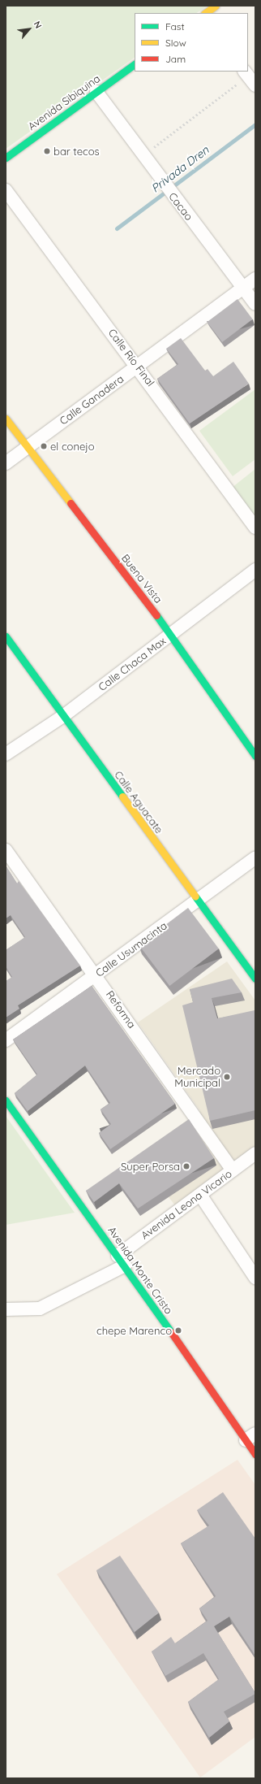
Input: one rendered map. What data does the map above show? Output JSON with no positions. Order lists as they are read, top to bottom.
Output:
{
  "streets": {
    "street": [
      "Avenida Sibiquina",
      "Cacao",
      "Calle Río Final",
      "Calle Ganadera",
      "Buena Vista",
      "Calle Chaca Max",
      "Calle Aguacate",
      "Calle Usumacinta",
      "Reforma",
      "Avenida Leona Vicario",
      "Avenida Monte Cristo"
    ]
  },
  "crossings": [
    ["Avenida Sibiquina", "Cacao"],
    ["Cacao", "Calle Ganadera"],
    ["Calle Río Final", "Calle Ganadera"],
    ["Calle Ganadera", "Buena Vista"],
    ["Buena Vista", "Calle Chaca Max"],
    ["Calle Chaca Max", "Calle Aguacate"],
    ["Calle Aguacate", "Calle Usumacinta"],
    ["Calle Usumacinta", "Reforma"],
    ["Reforma", "Avenida Leona Vicario"],
    ["Avenida Leona Vicario", "Avenida Monte Cristo"]
  ],
  "water": ["Privada Dren"],
  "places": [
    "bar tecos",
    "el conejo",
    "Mercado Municipal",
    "Super Porsa",
    "chepe Marenco"
  ],
  "legend": ["Fast", "Slow", "Jam"],
  "north": "top right"
}
